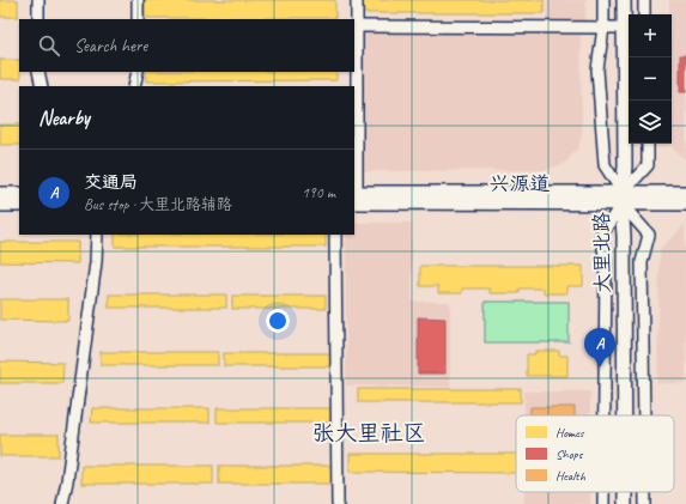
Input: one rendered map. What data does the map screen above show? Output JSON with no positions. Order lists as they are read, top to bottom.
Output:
{
  "streets": {
    "main road": ["兴源道", "大里北路"]
  },
  "crossings": [
    ["兴源道", "大里北路"]
  ],
  "districts": ["张大里社区"],
  "legend": ["Homes", "Shops", "Health"],
  "page": {
    "map_buttons": ["+", "−"],
    "search": "Search here",
    "heading": "Nearby",
    "list": [
      {
        "mark": "A",
        "name": "交通局",
        "note": "Bus stop · 大里北路辅路",
        "value": "190 m"
      }
    ],
    "pins": "A"
  }
}
